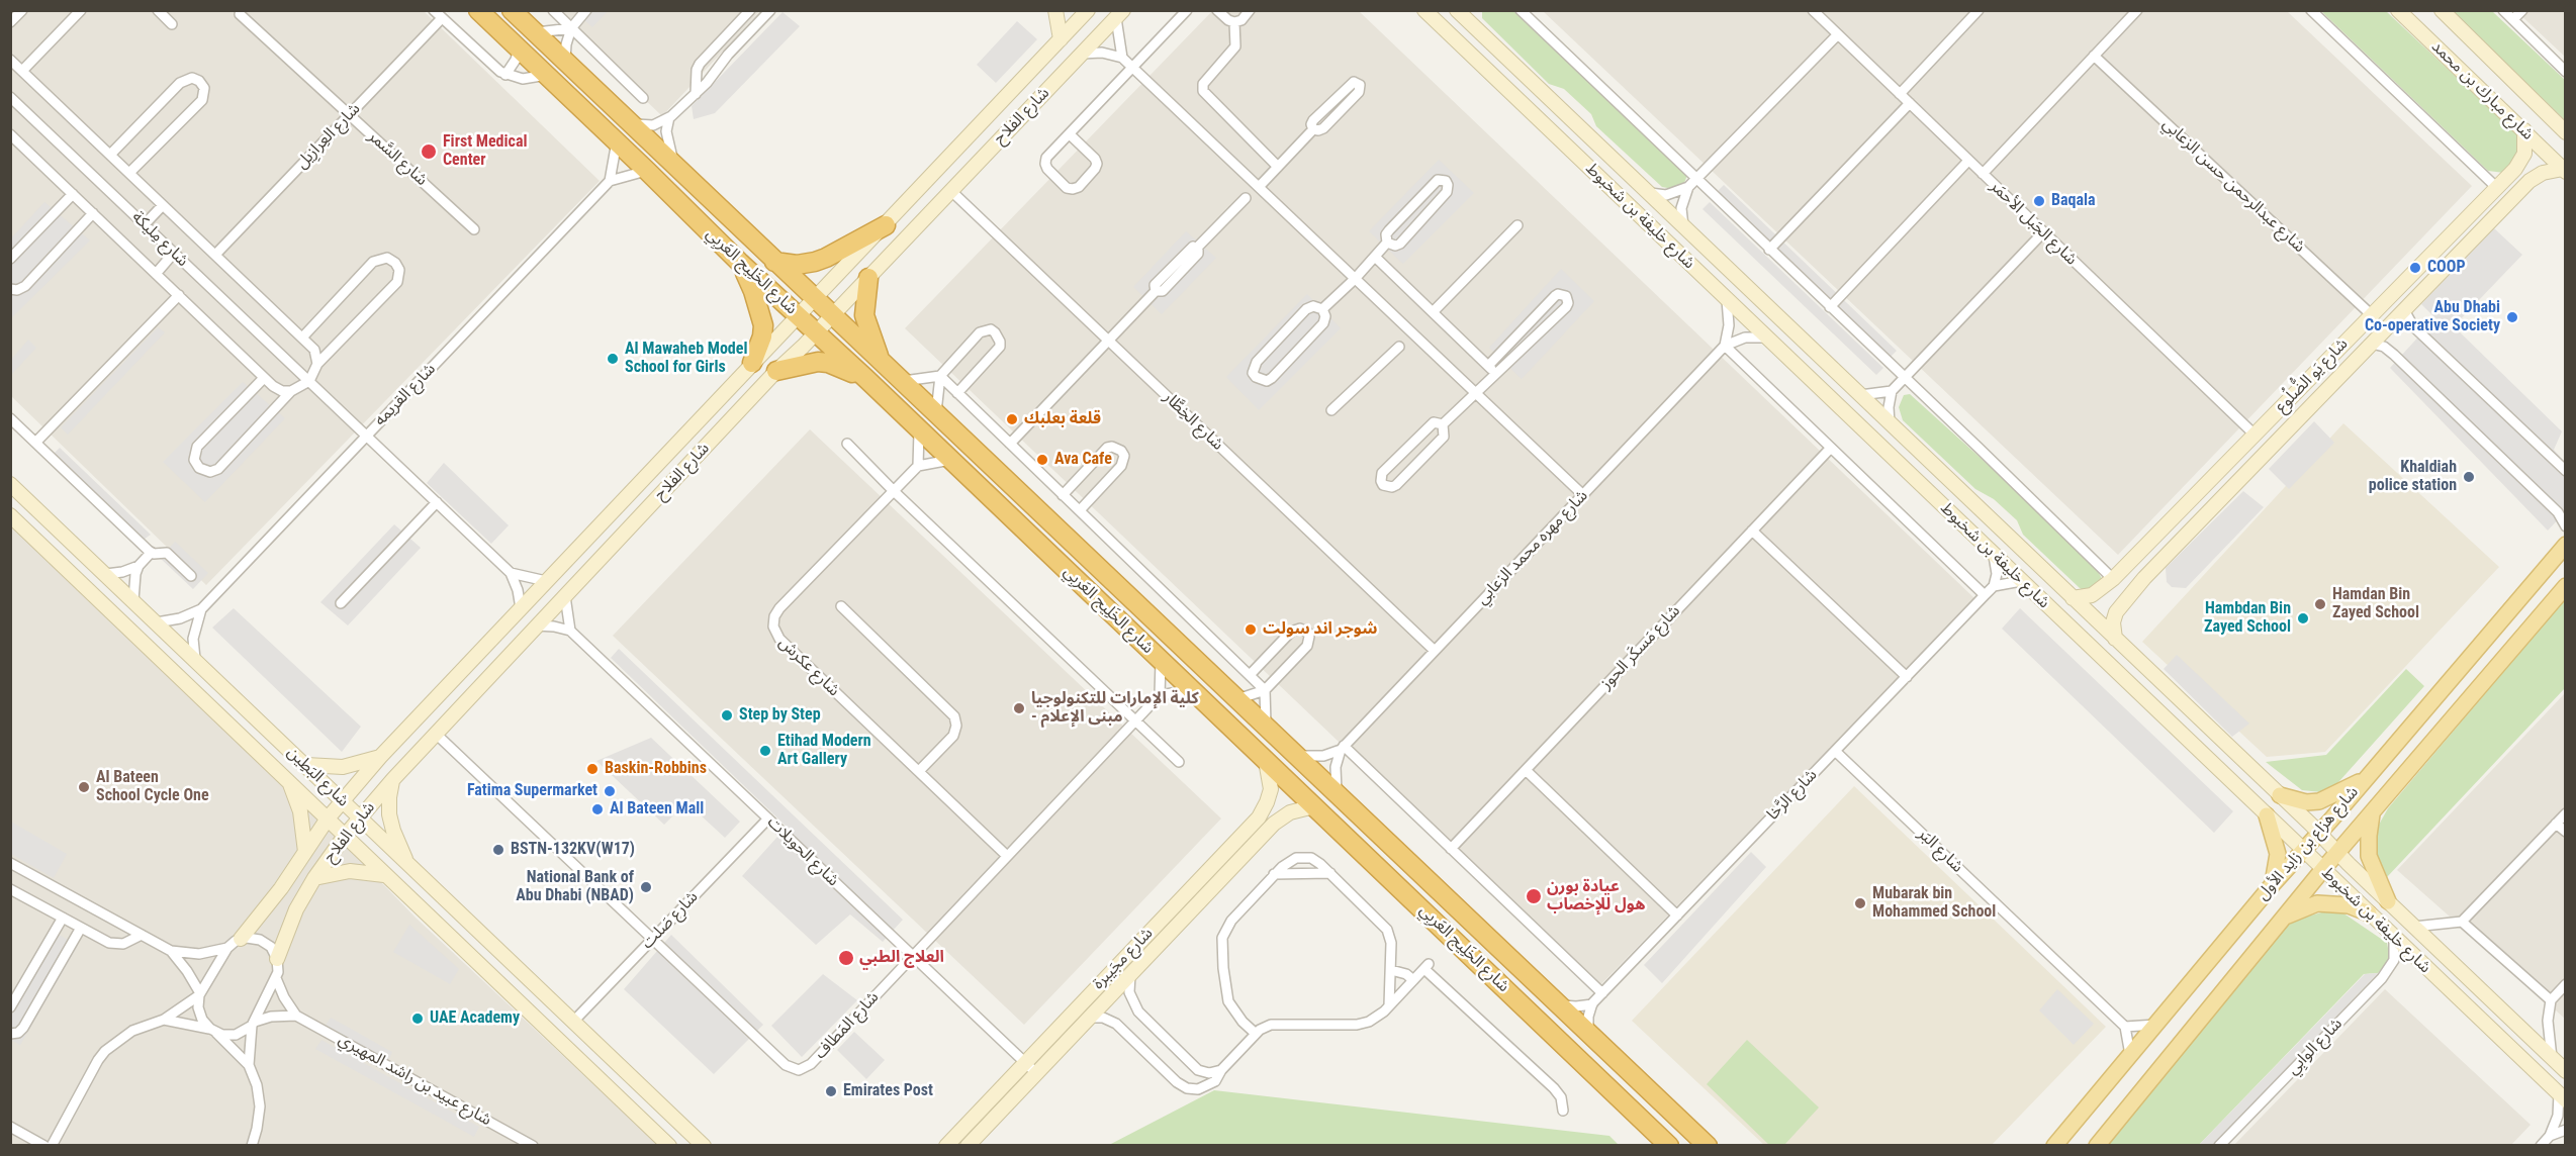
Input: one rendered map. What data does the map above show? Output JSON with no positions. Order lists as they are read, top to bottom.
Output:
{
  "streets": {
    "highway": ["شارع الخَلِيج العَربِي"],
    "main road": [
      "شارع مبارك بن محمد",
      "شارع الفلاح",
      "شارع خليفة بن شخبوط",
      "شارع يَو الضُّلُوع",
      "شارع البَطِين",
      "شارع هزاع بن زايد الأول",
      "شارع مجَيبرة"
    ],
    "street": [
      "شارع العِرازِيل",
      "شارع السَّمر",
      "شارع عبدالرحمن حسن الزعابي",
      "شارع الجَبل الأحمَر",
      "شارع مِليكة",
      "شارع القريمه",
      "شارع الخِطَّار",
      "شارع مهره محمد الزعابي",
      "شارع مَسكَر الحوز",
      "شارع عكرش",
      "شارع الرَّخا",
      "شارع البَر",
      "شارع الحويلات",
      "شارع صَلت",
      "شارع المَطاف",
      "شارع الوابِي",
      "شارع عبيد بن راشد المهيري"
    ]
  },
  "crossings": [
    ["شارع مبارك بن محمد", "شارع يَو الضُّلُوع"],
    ["شارع الفلاح", "شارع مِليكة"],
    ["شارع الفلاح", "شارع الخَلِيج العَربِي"],
    ["شارع الفلاح", "شارع الخِطَّار"],
    ["شارع الفلاح", "شارع البَطِين"],
    ["شارع الفلاح", "شارع المَطاف"],
    ["شارع العِرازِيل", "شارع السَّمر"],
    ["شارع العِرازِيل", "شارع مِليكة"],
    ["شارع عبدالرحمن حسن الزعابي", "شارع يَو الضُّلُوع"],
    ["شارع خليفة بن شخبوط", "شارع يَو الضُّلُوع"],
    ["شارع خليفة بن شخبوط", "شارع هزاع بن زايد الأول"],
    ["شارع خليفة بن شخبوط", "شارع الوابِي"],
    ["شارع الجَبل الأحمَر", "شارع يَو الضُّلُوع"],
    ["شارع مِليكة", "شارع القريمه"],
    ["شارع الخَلِيج العَربِي", "شارع مجَيبرة"],
    ["شارع القريمه", "شارع البَطِين"],
    ["شارع الخِطَّار", "شارع مهره محمد الزعابي"],
    ["شارع عكرش", "شارع المَطاف"],
    ["شارع البَطِين", "شارع صَلت"],
    ["شارع الرَّخا", "شارع البَر"],
    ["شارع الحويلات", "شارع صَلت"],
    ["شارع الحويلات", "شارع مجَيبرة"],
    ["شارع الحويلات", "شارع المَطاف"],
    ["شارع صَلت", "شارع المَطاف"]
  ],
  "places": [
    "First Medical Center",
    "Baqala",
    "COOP",
    "Abu Dhabi Co-operative Society",
    "Al Mawaheb Model School for Girls",
    "قلعة بعلبك",
    "Ava Cafe",
    "Khaldiah police station",
    "Hamdan Bin Zayed School",
    "Hambdan Bin Zayed School",
    "شوجر اند سولت",
    "كلية الإمارات للتكنولوجيا - مبنى الإعلام",
    "Step by Step",
    "Etihad Modern Art Gallery",
    "Baskin-Robbins",
    "Al Bateen School Cycle One",
    "Fatima Supermarket",
    "Al Bateen Mall",
    "BSTN-132KV(W17)",
    "National Bank of Abu Dhabi (NBAD)",
    "عيادة بورن هول للإخصاب",
    "Mubarak bin Mohammed School",
    "العلاج الطبي",
    "UAE Academy",
    "Emirates Post"
  ]
}
